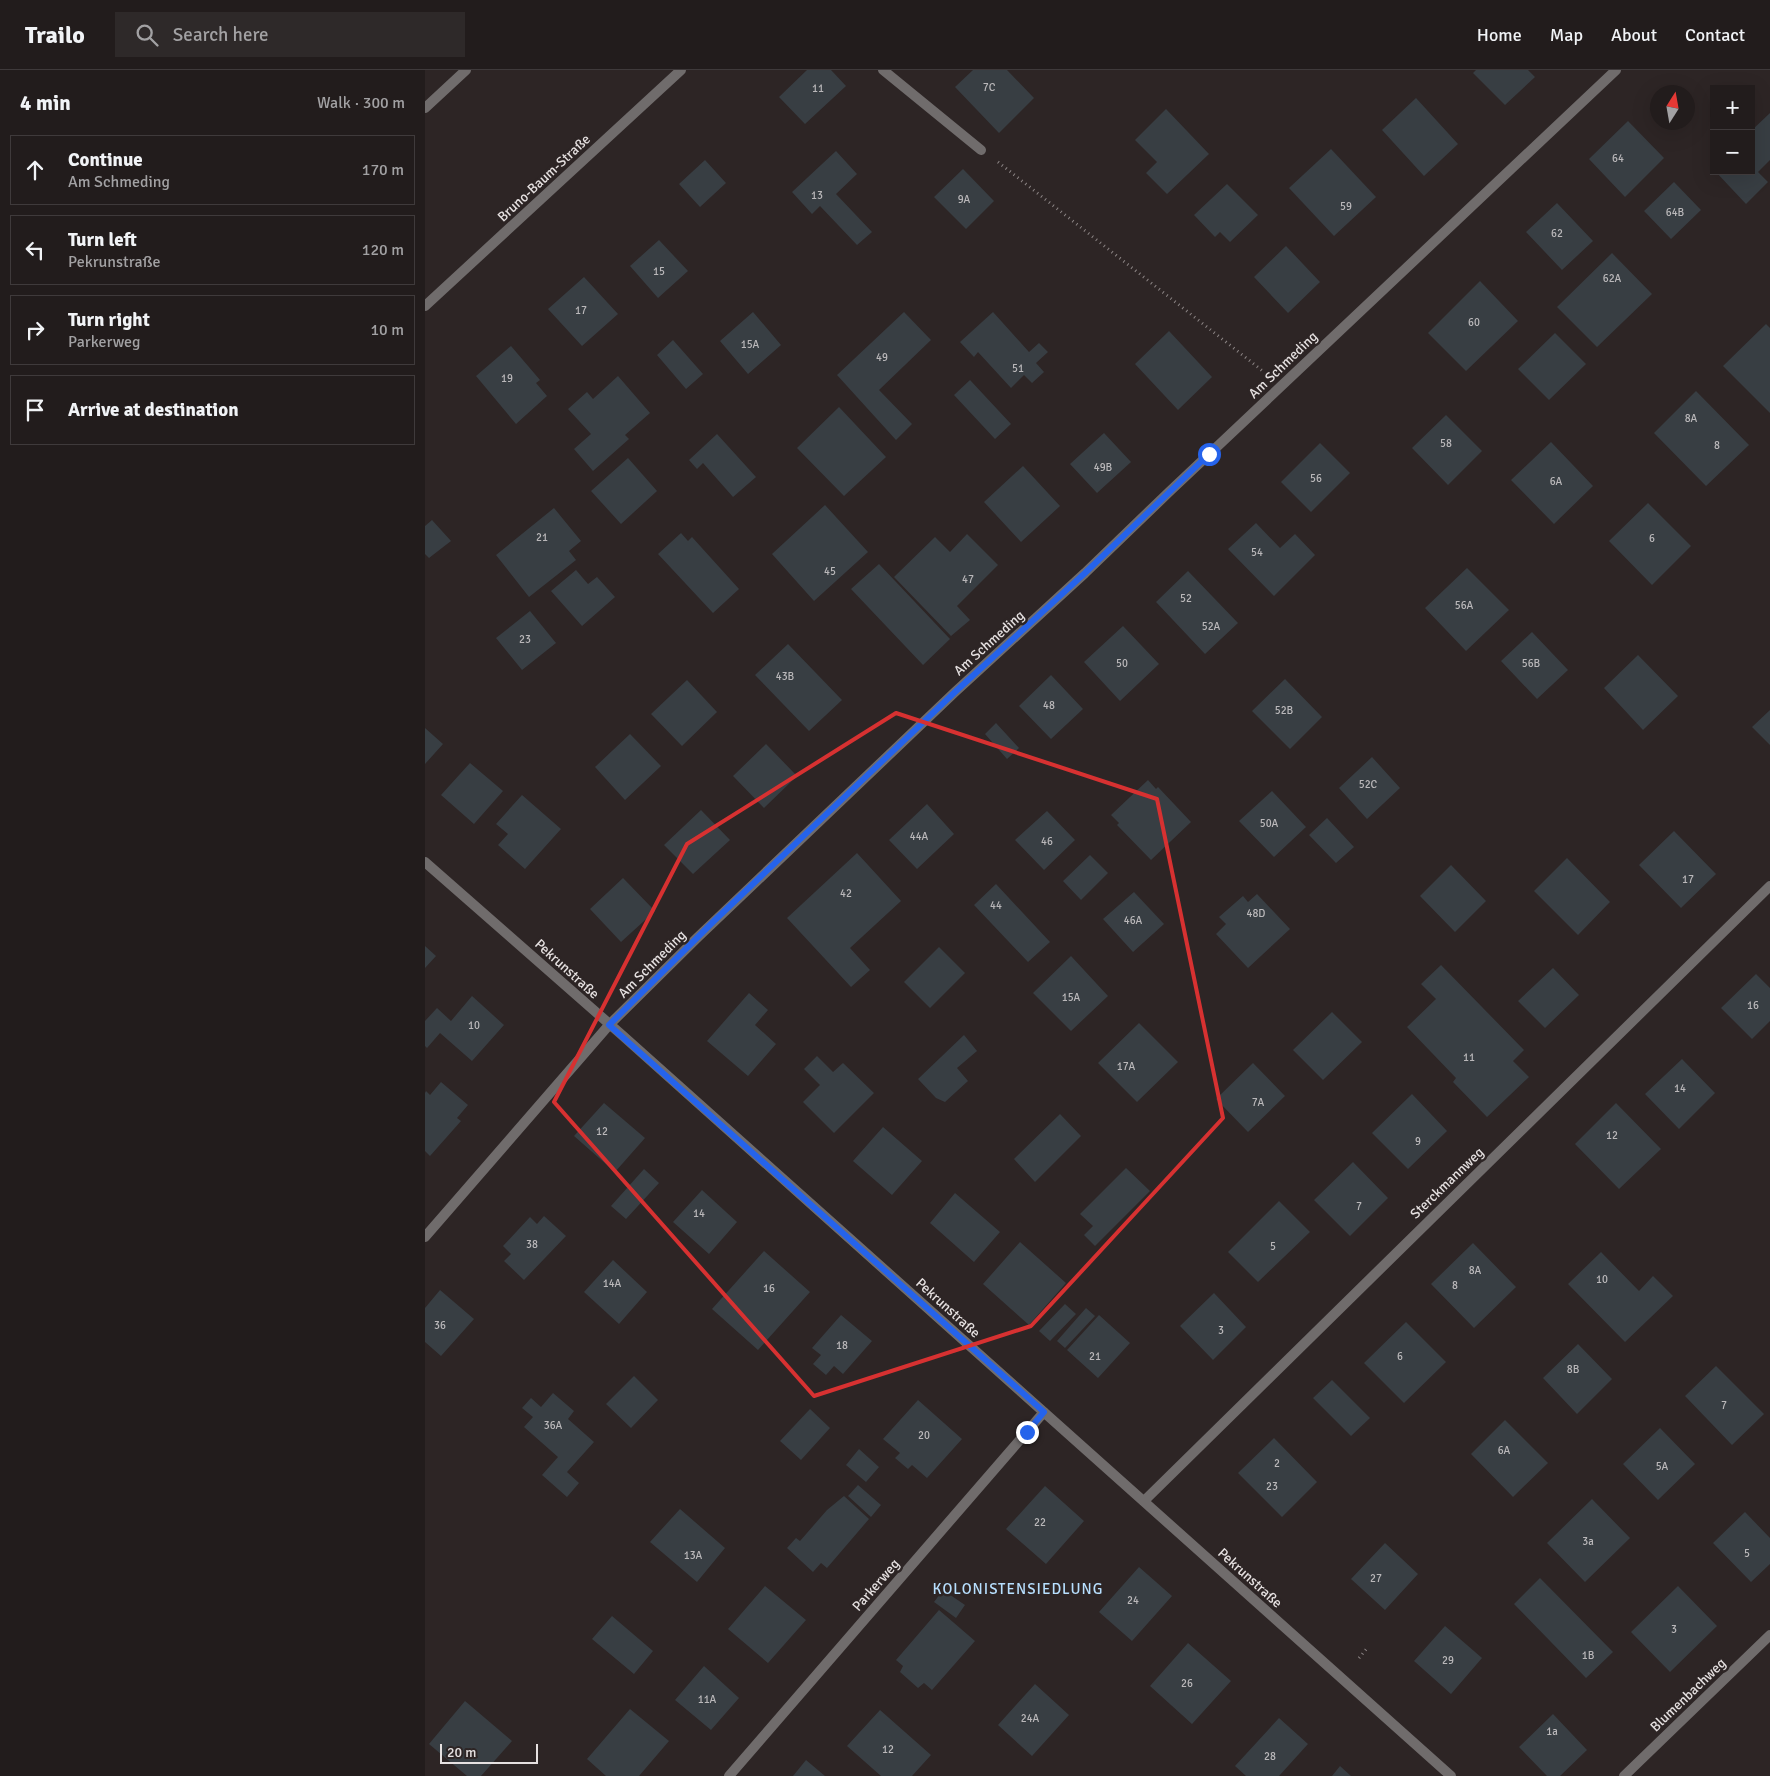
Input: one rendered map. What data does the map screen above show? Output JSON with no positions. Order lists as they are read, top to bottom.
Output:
{
  "streets": {
    "street": [
      "Bruno-Baum-Straße",
      "Am Schmeding",
      "Pekrunstraße",
      "Sterckmannweg",
      "Parkerweg",
      "Blumenbachweg"
    ]
  },
  "crossings": [
    ["Am Schmeding", "Pekrunstraße"],
    ["Pekrunstraße", "Sterckmannweg"],
    ["Pekrunstraße", "Parkerweg"]
  ],
  "districts": ["KOLONISTENSIEDLUNG"],
  "house_numbers": [
    "7C",
    "11",
    "64",
    "13",
    "9A",
    "59",
    "64B",
    "62",
    "15",
    "62A",
    "17",
    "60",
    "15A",
    "49",
    "51",
    "19",
    "8A",
    "58",
    "8",
    "49B",
    "56",
    "6A",
    "21",
    "6",
    "54",
    "45",
    "47",
    "52",
    "56A",
    "52A",
    "23",
    "50",
    "56B",
    "43B",
    "48",
    "52B",
    "52C",
    "50A",
    "44A",
    "46",
    "17",
    "42",
    "44",
    "48D",
    "46A",
    "15A",
    "16",
    "10",
    "11",
    "17A",
    "14",
    "7A",
    "12",
    "12",
    "9",
    "7",
    "14",
    "38",
    "5",
    "8A",
    "10",
    "14A",
    "8",
    "16",
    "36",
    "3",
    "18",
    "21",
    "6",
    "8B",
    "7",
    "36A",
    "20",
    "6A",
    "2",
    "5A",
    "23",
    "22",
    "3a",
    "5",
    "13A",
    "27",
    "24",
    "3",
    "1B",
    "29",
    "26",
    "11A",
    "24A",
    "1a",
    "12",
    "28"
  ],
  "scale_bar": "20 m",
  "north": "top",
  "page": {
    "header": "Trailo",
    "search": "Search here",
    "nav": [
      "Home",
      "Map",
      "About",
      "Contact"
    ],
    "heading": ["4 min", "Walk · 300 m"],
    "map_buttons": ["+", "−"],
    "list": [
      ["Continue", "Am Schmeding", "170 m"],
      ["Turn left", "Pekrunstraße", "120 m"],
      ["Turn right", "Parkerweg", "10 m"],
      "Arrive at destination"
    ],
    "scale": "20 m"
  }
}
